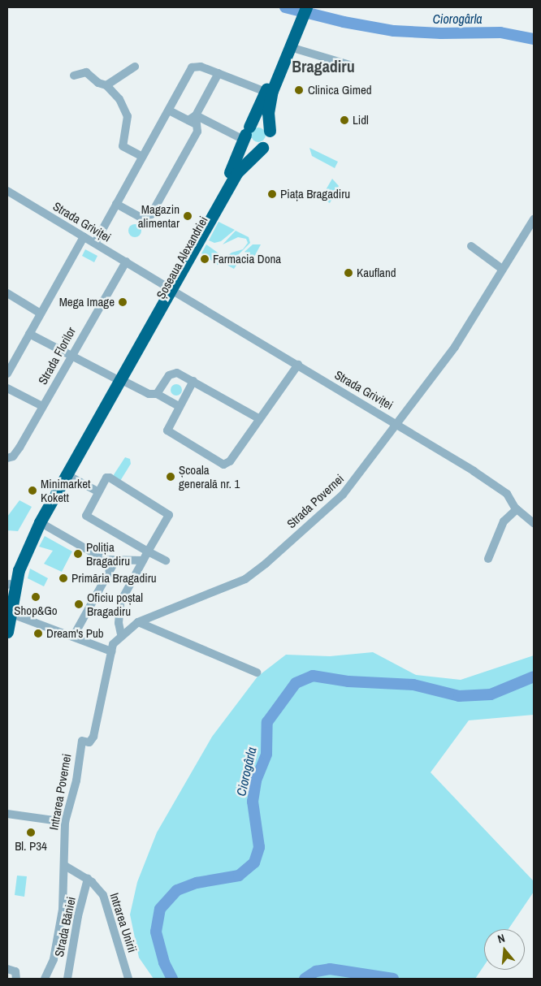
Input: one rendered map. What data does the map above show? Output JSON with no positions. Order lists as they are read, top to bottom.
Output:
{
  "streets": {
    "highway": ["Șoseaua Alexandriei"],
    "street": [
      "Strada Griviței",
      "Strada Florilor",
      "Strada Povernei",
      "Intrarea Povernei",
      "Intrarea Unirii",
      "Strada Băniei"
    ]
  },
  "crossings": [
    ["Strada Griviței", "Șoseaua Alexandriei"],
    ["Strada Griviței", "Strada Florilor"],
    ["Strada Griviței", "Strada Povernei"],
    ["Strada Povernei", "Intrarea Povernei"],
    ["Intrarea Povernei", "Intrarea Unirii"],
    ["Intrarea Unirii", "Strada Băniei"]
  ],
  "districts": ["Bragadiru"],
  "water": ["Ciorogârla"],
  "places": [
    "Clinica Gimed",
    "Lidl",
    "Piața Bragadiru",
    "Magazin alimentar",
    "Farmacia Dona",
    "Kaufland",
    "Mega Image",
    "Școala generală nr. 1",
    "Minimarket Kokett",
    "Poliția Bragadiru",
    "Primăria Bragadiru",
    "Shop&Go",
    "Oficiu poștal Bragadiru",
    "Dream's Pub",
    "Bl. P34"
  ],
  "north": "top"
}
